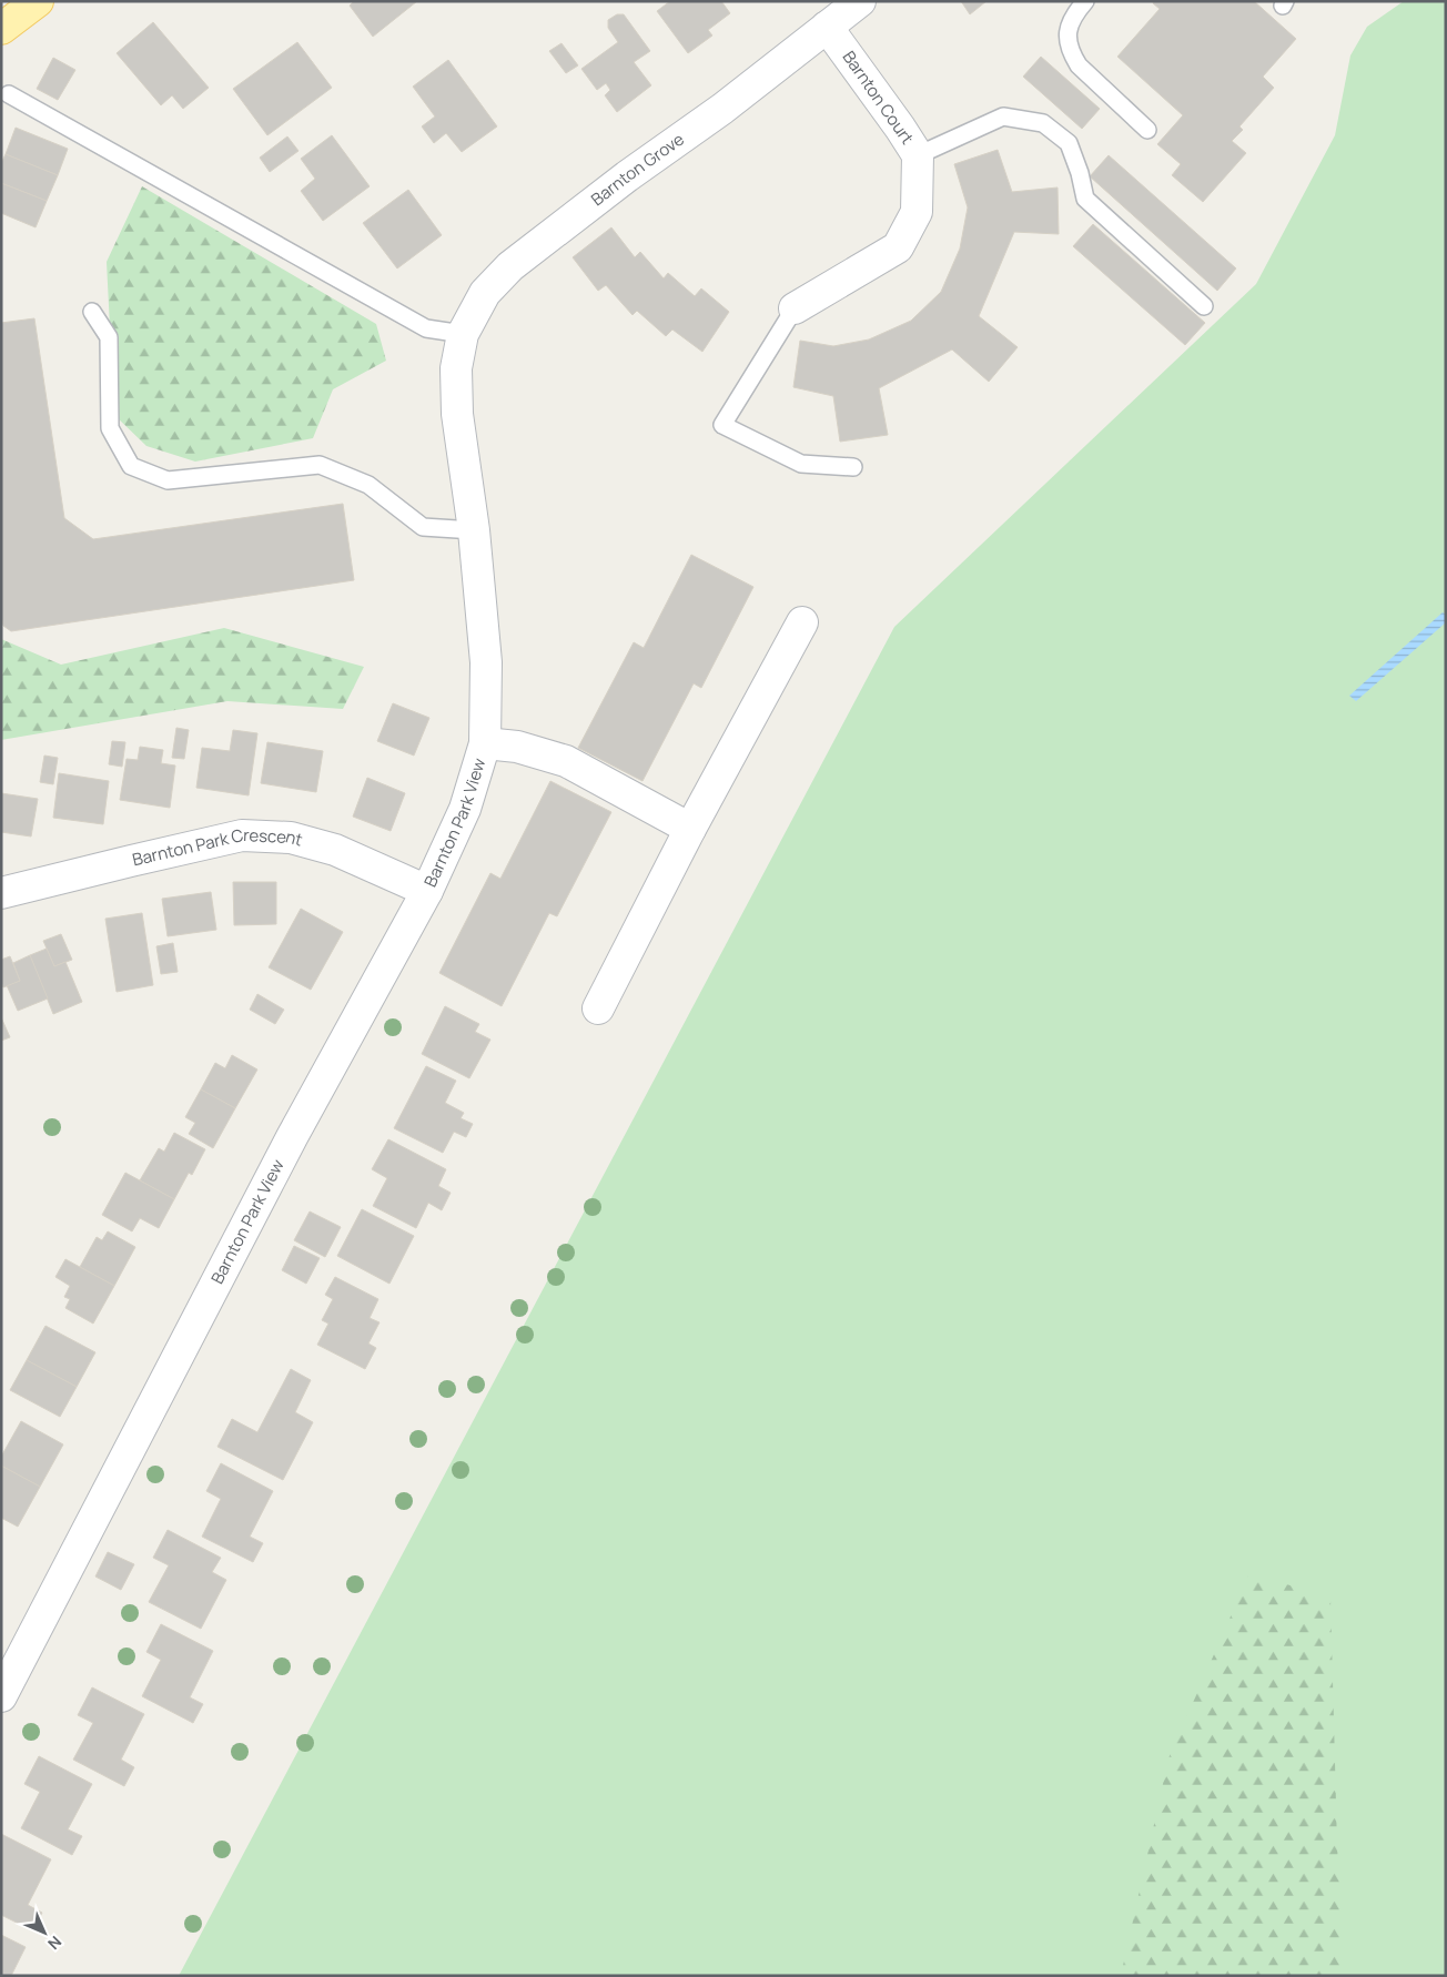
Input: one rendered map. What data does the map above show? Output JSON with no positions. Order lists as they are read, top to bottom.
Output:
{
  "streets": {
    "street": [
      "Barnton Court",
      "Barnton Grove",
      "Barnton Park View",
      "Barnton Park Crescent"
    ]
  },
  "crossings": [
    ["Barnton Court", "Barnton Grove"],
    ["Barnton Grove", "Barnton Park View"],
    ["Barnton Park View", "Barnton Park Crescent"]
  ],
  "north": "bottom right"
}
